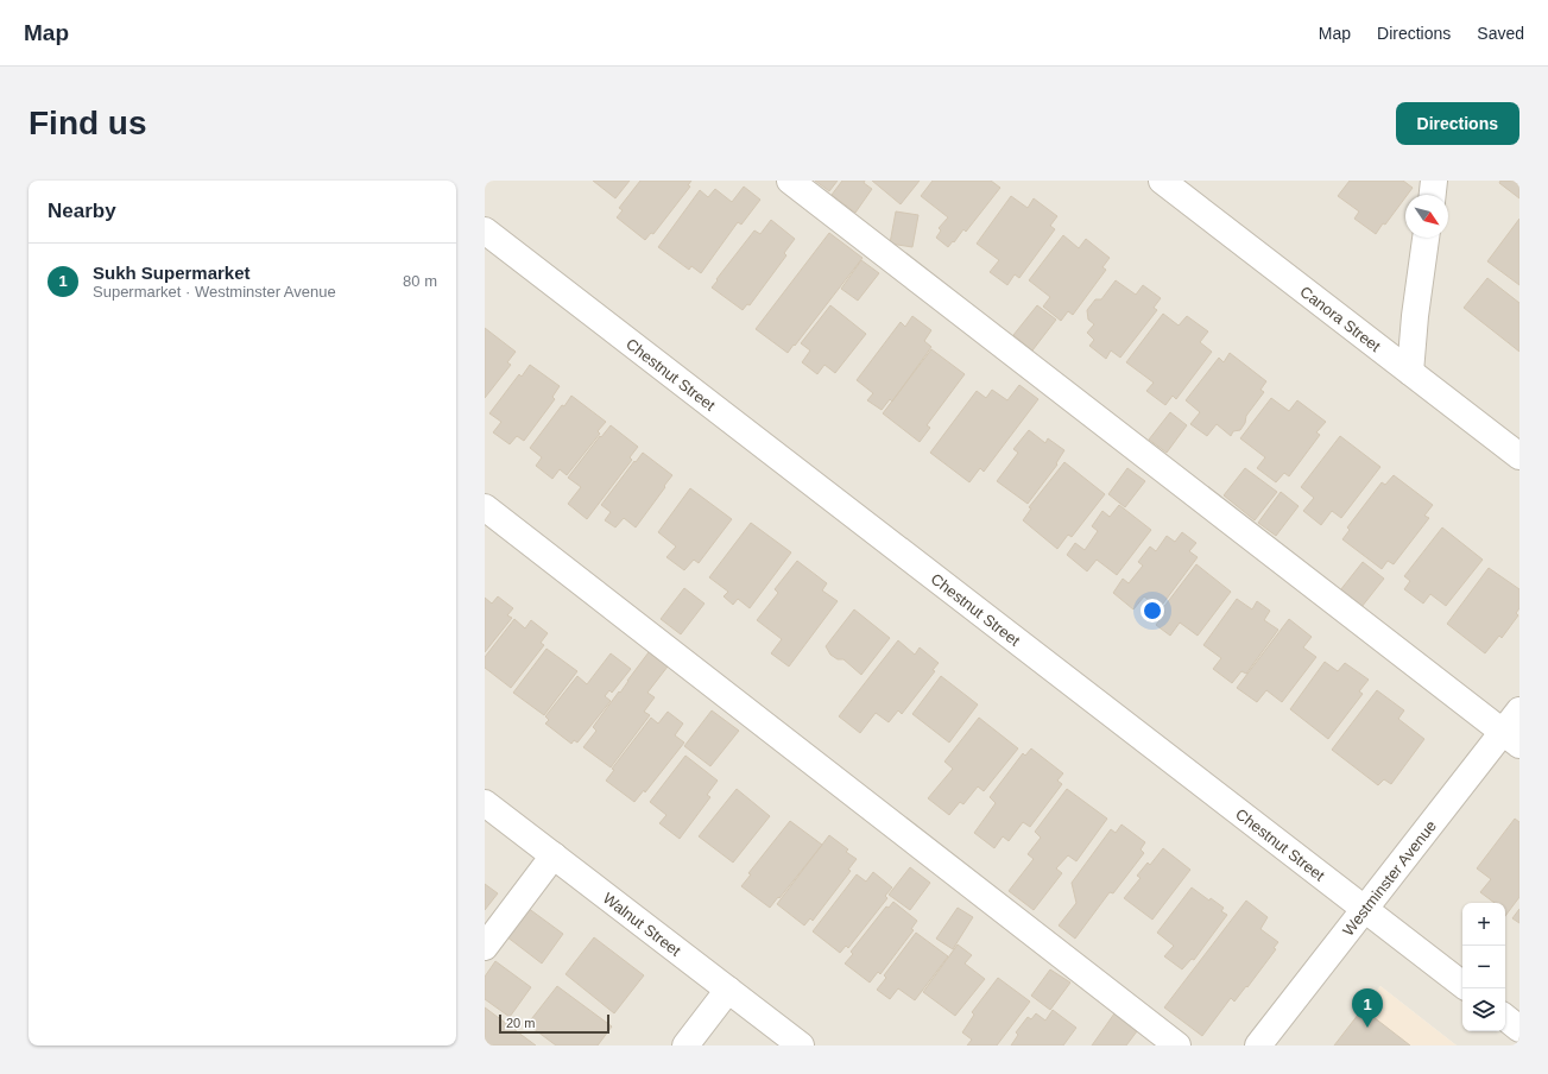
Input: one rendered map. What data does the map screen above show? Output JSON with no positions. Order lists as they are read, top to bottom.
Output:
{
  "streets": {
    "street": [
      "Canora Street",
      "Chestnut Street",
      "Westminster Avenue",
      "Walnut Street"
    ]
  },
  "crossings": [
    ["Chestnut Street", "Westminster Avenue"]
  ],
  "scale_bar": "20 m",
  "north": "bottom right",
  "page": {
    "header": "Map",
    "nav": ["Map", "Directions", "Saved"],
    "buttons": "Directions",
    "title": "Find us",
    "heading": "Nearby",
    "list": [
      {
        "mark": "1",
        "name": "Sukh Supermarket",
        "note": "Supermarket · Westminster Avenue",
        "value": "80 m"
      }
    ],
    "map_buttons": ["+", "−"],
    "pins": "1",
    "scale": "20 m"
  }
}
